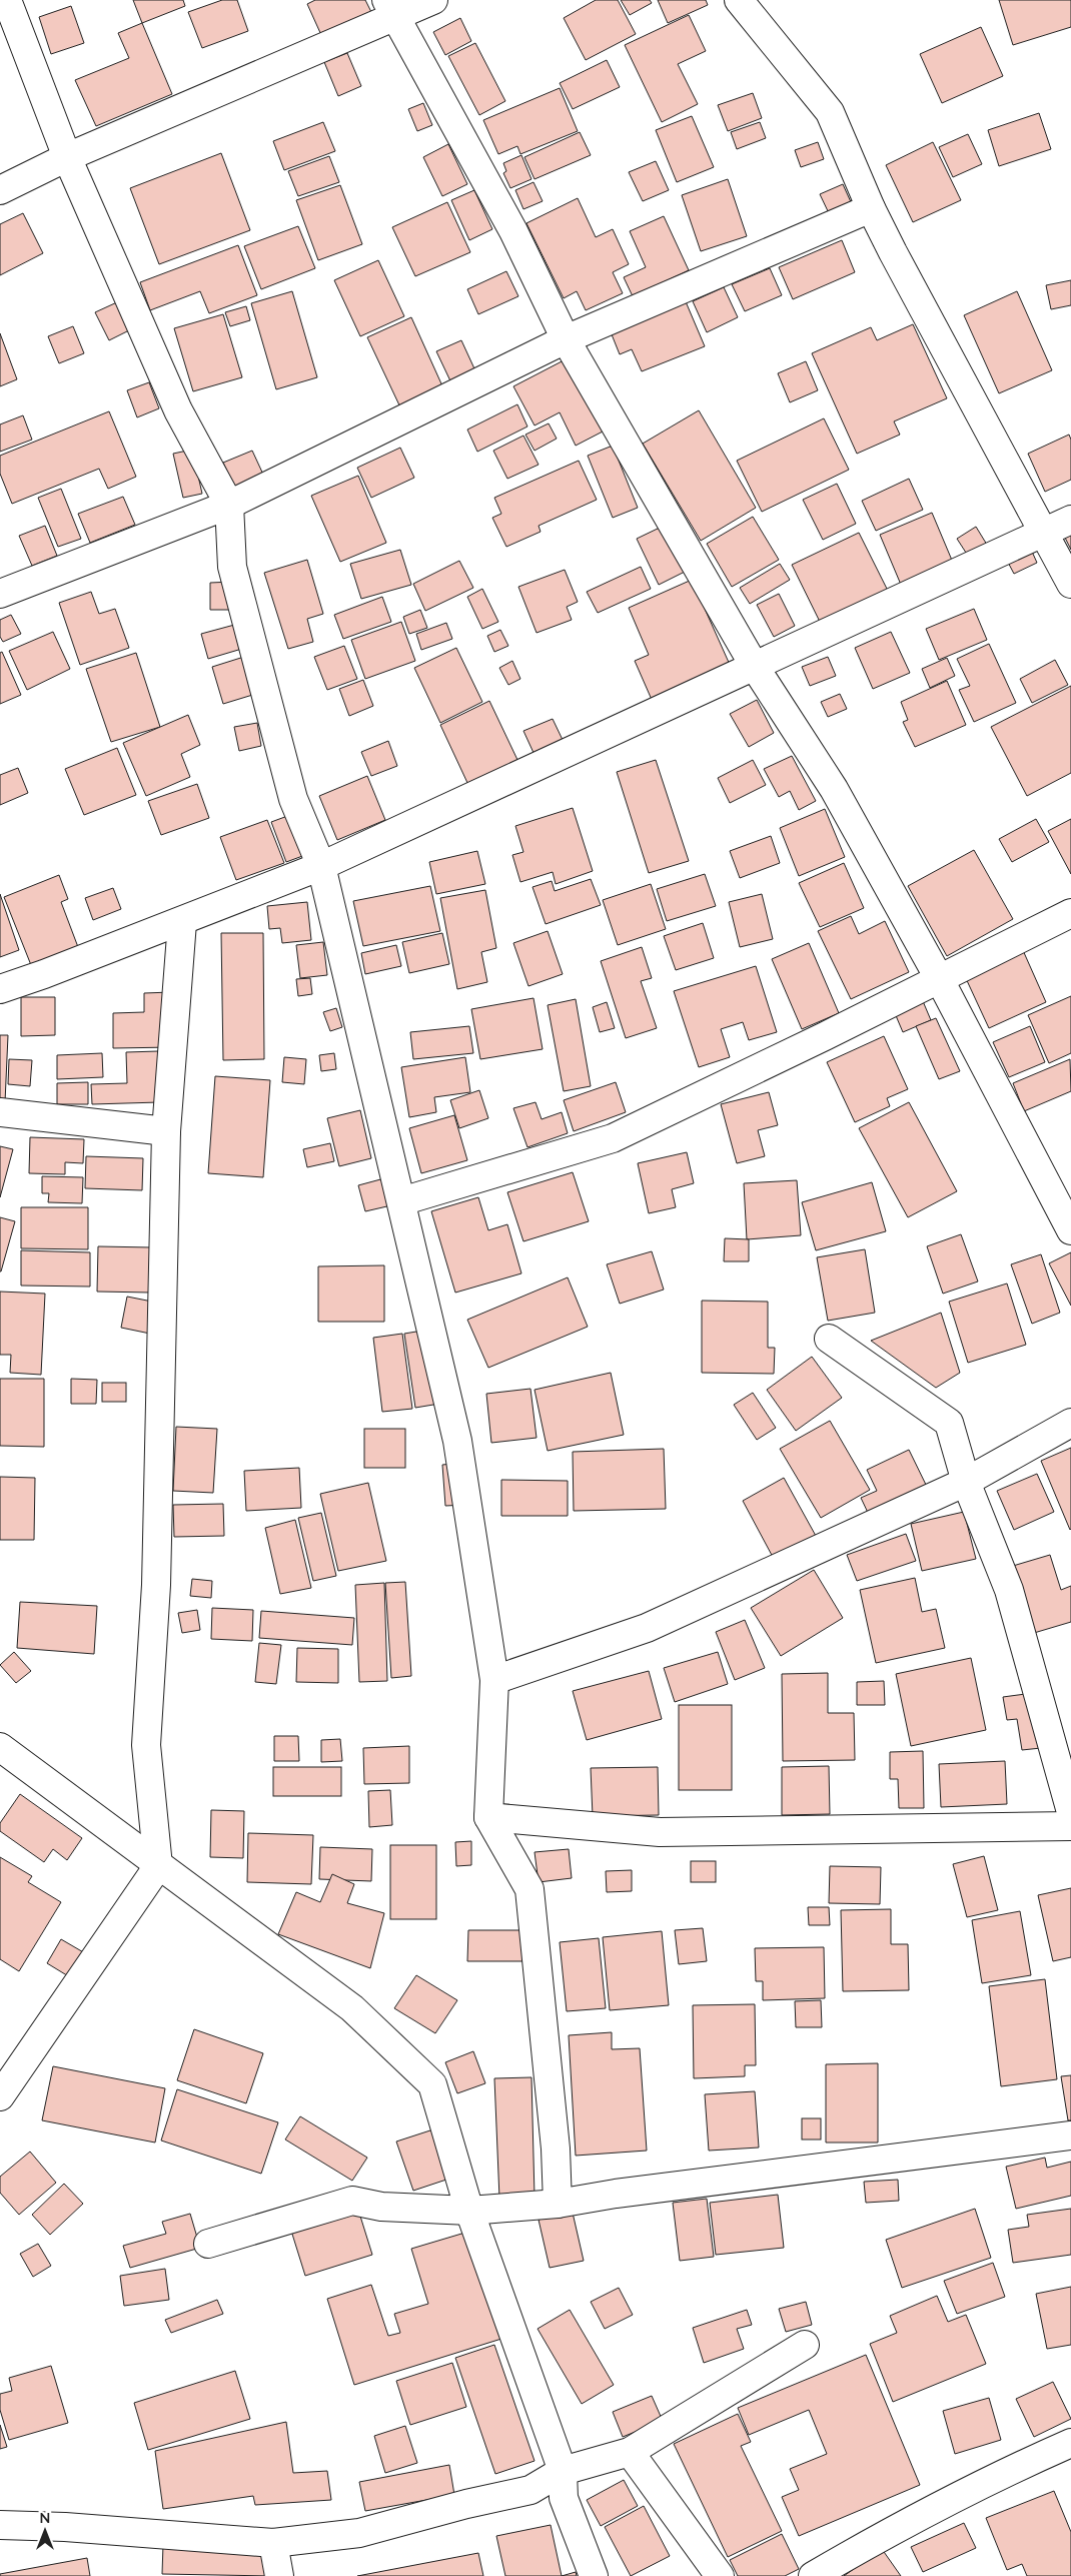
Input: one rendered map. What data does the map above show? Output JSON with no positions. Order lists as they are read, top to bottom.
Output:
{
  "north": "top"
}
